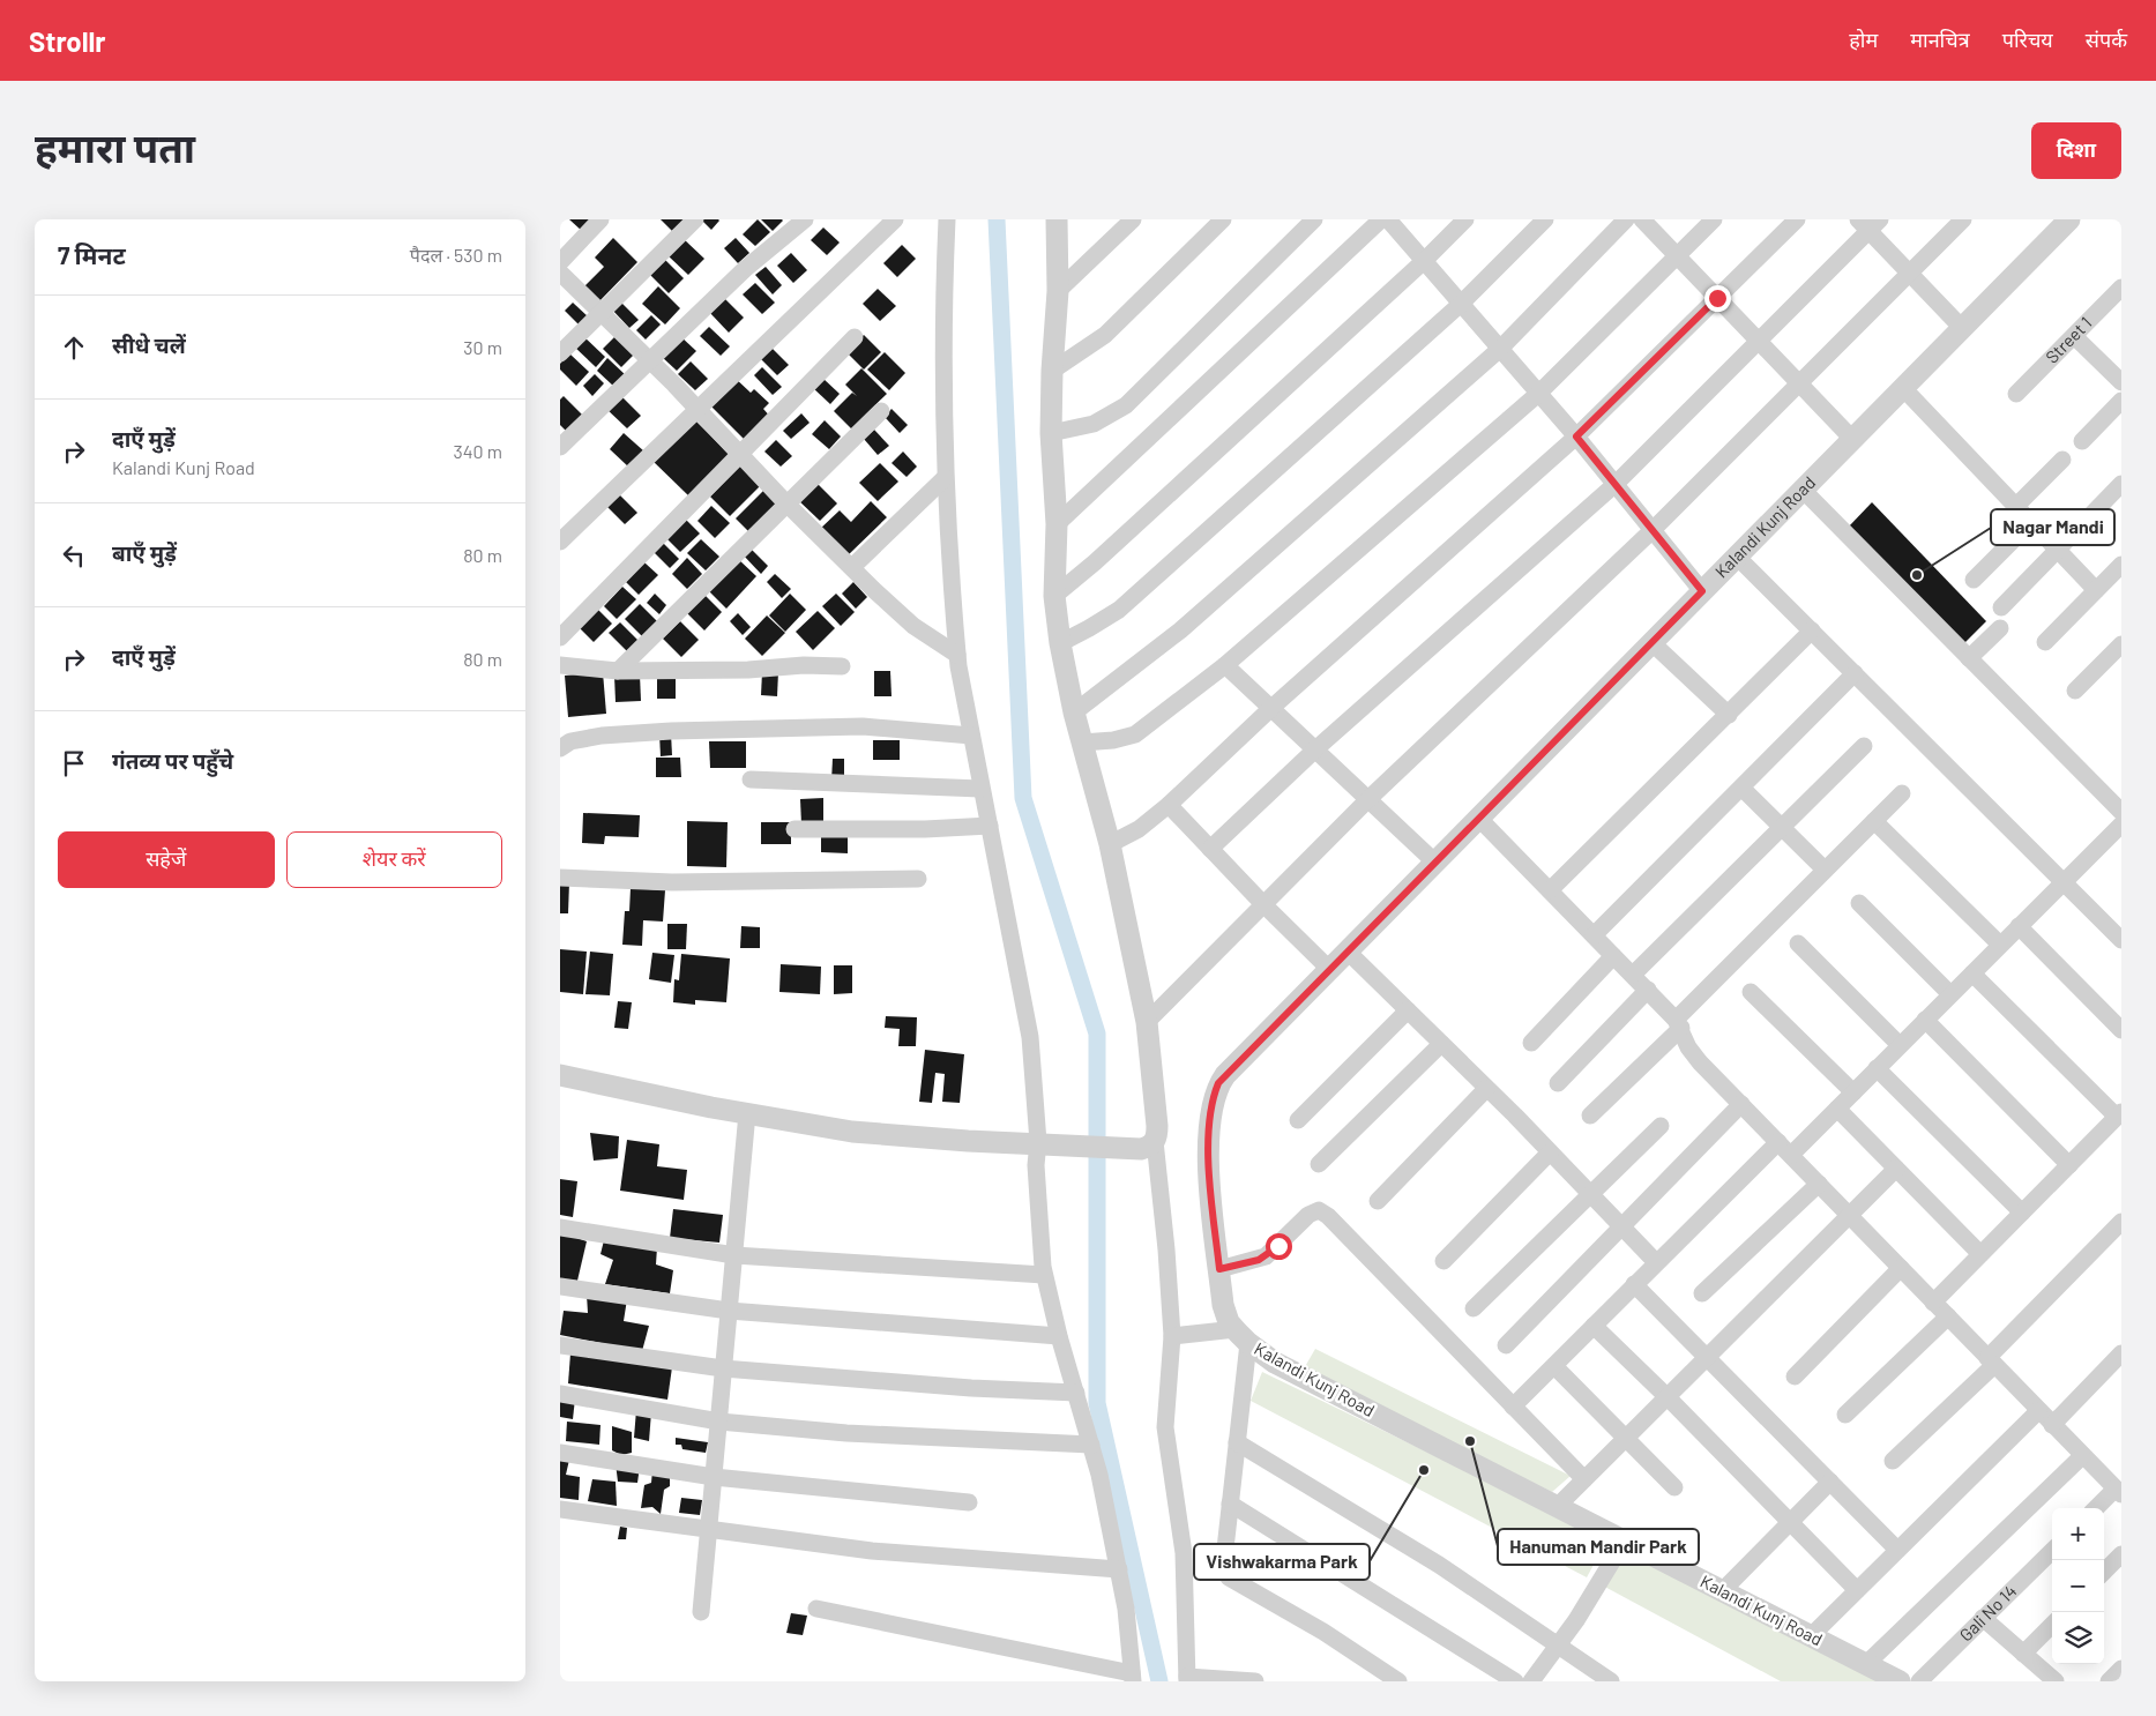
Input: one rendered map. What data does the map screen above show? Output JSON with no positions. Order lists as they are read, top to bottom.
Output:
{
  "streets": {
    "street": ["Street 1", "Kalandi Kunj Road", "Gali No 14"]
  },
  "places": ["Nagar Mandi", "Hanuman Mandir Park", "Vishwakarma Park"],
  "page": {
    "header": "Strollr",
    "nav": [
      "होम",
      "मानचित्र",
      "परिचय",
      "संपर्क"
    ],
    "title": "हमारा पता",
    "buttons": [
      "दिशा",
      ["सहेजें", "शेयर करें"]
    ],
    "heading": ["7 मिनट", "पैदल · 530 m"],
    "list": [
      ["सीधे चलें", "30 m"],
      ["दाएँ मुड़ें", "Kalandi Kunj Road", "340 m"],
      ["बाएँ मुड़ें", "80 m"],
      ["दाएँ मुड़ें", "80 m"],
      "गंतव्य पर पहुँचे"
    ],
    "map_buttons": ["+", "−"]
  }
}
